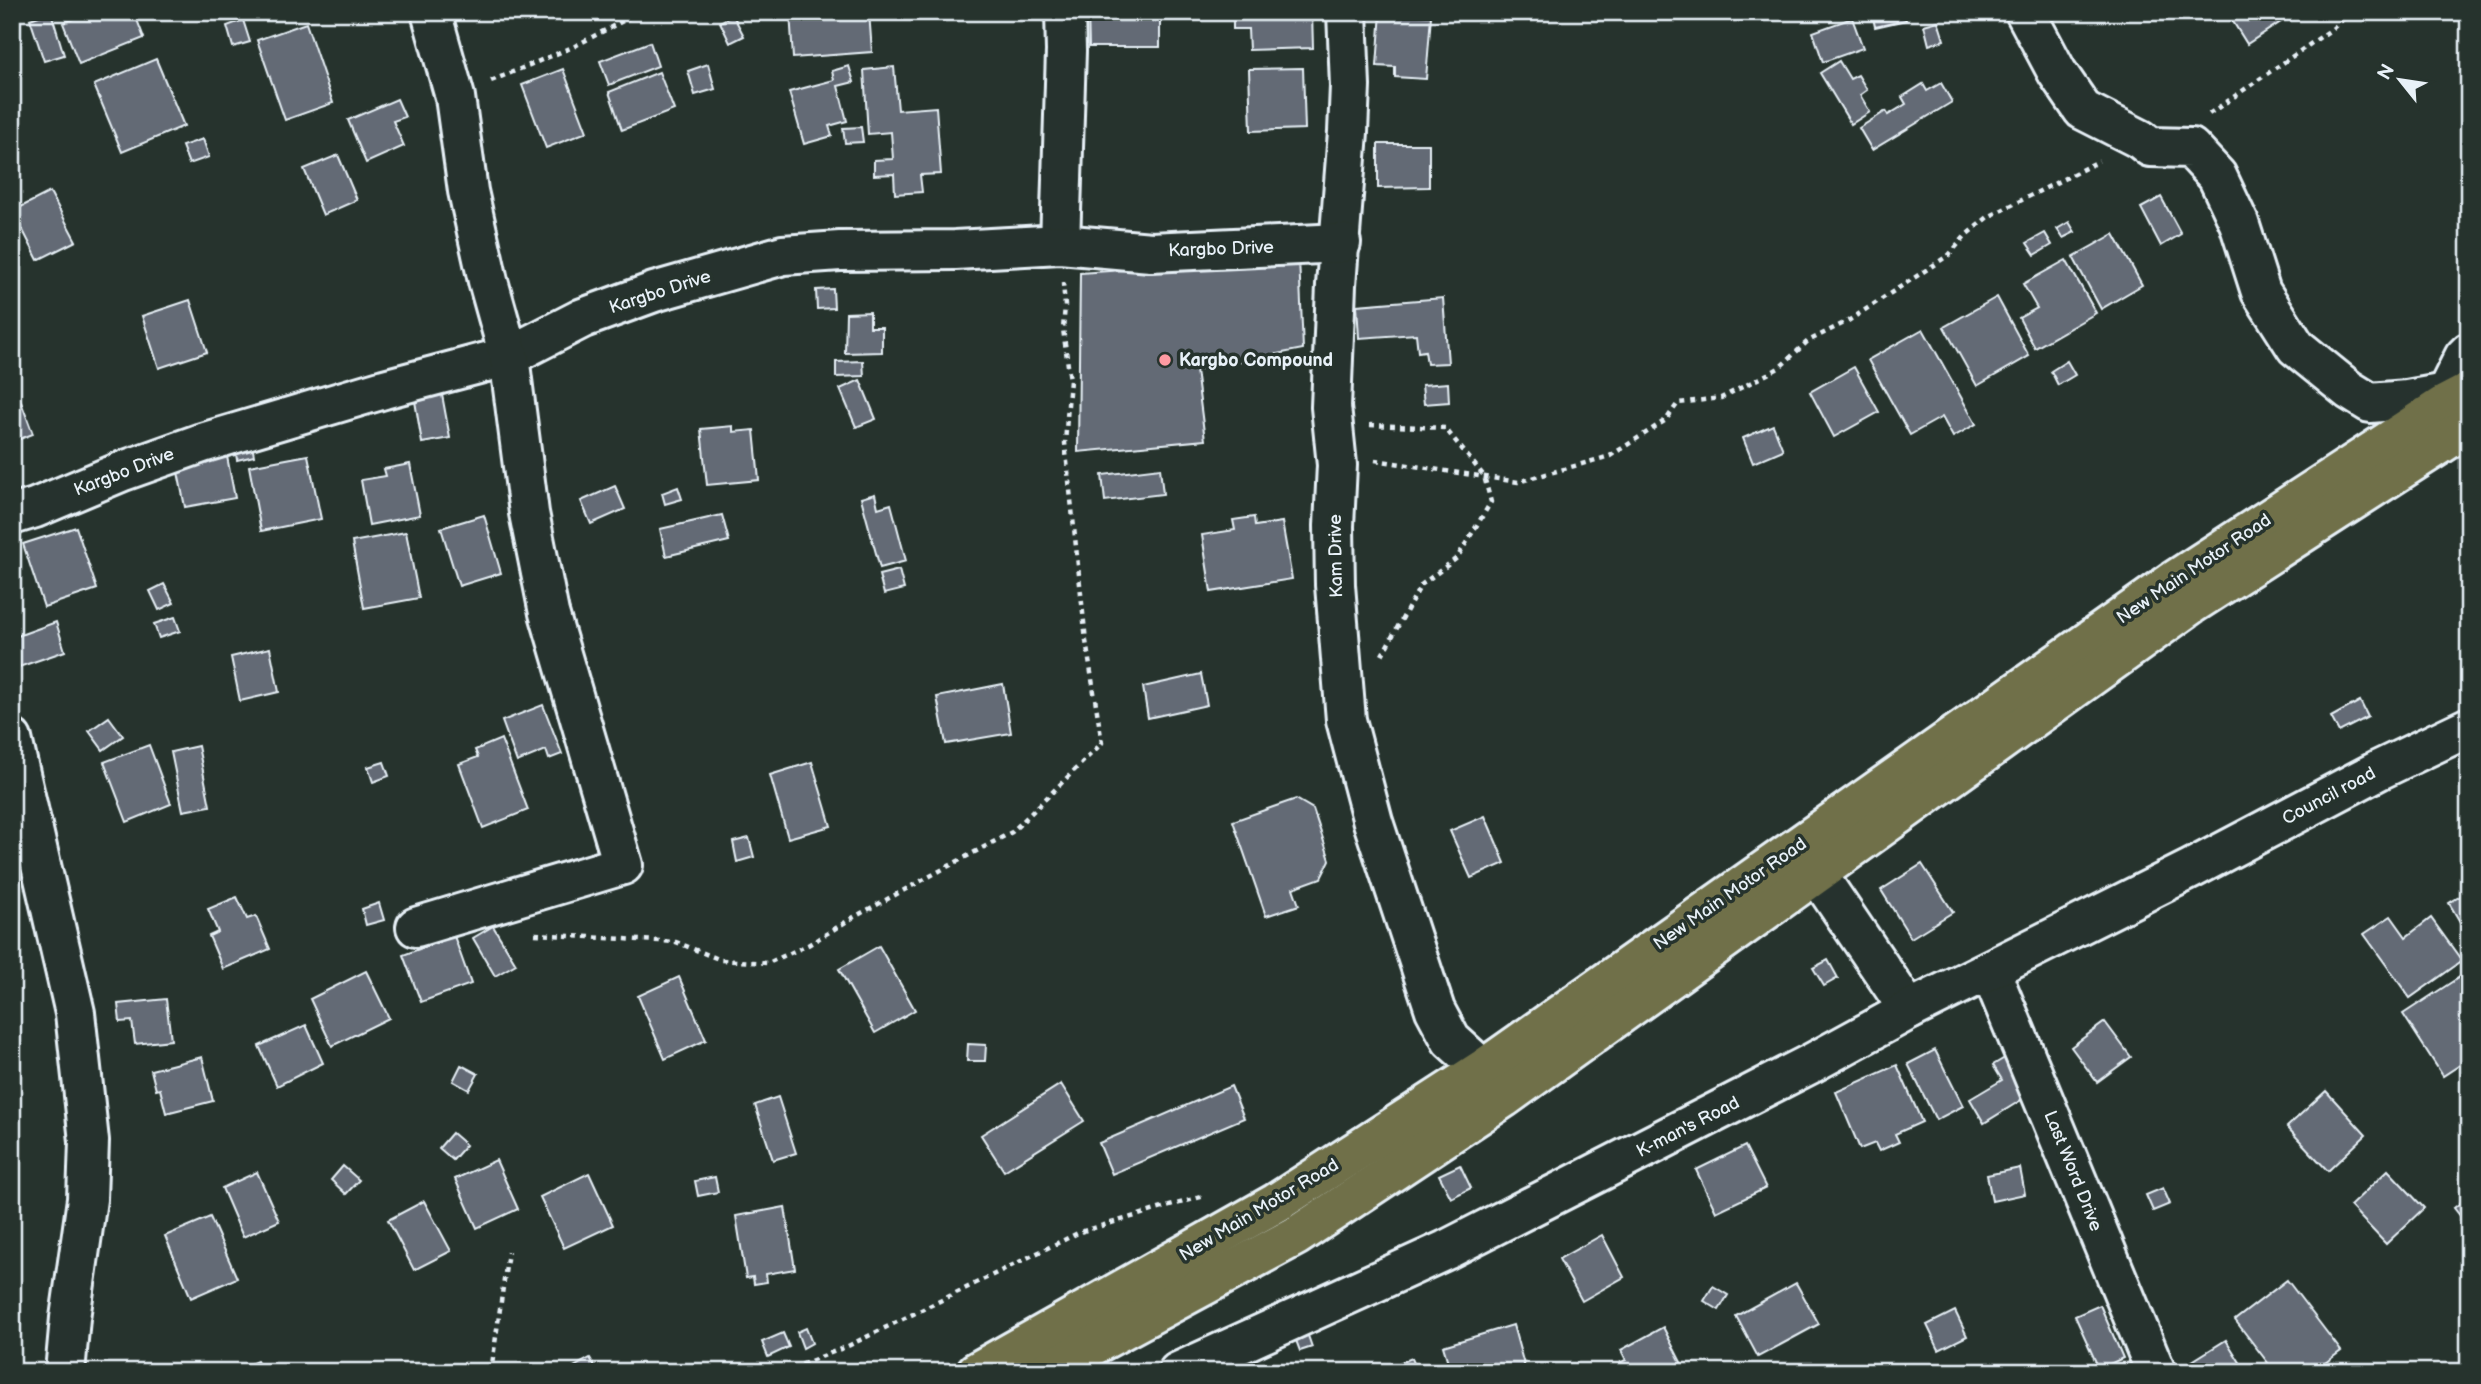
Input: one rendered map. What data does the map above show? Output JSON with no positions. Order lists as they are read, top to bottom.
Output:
{
  "streets": {
    "highway": ["New Main Motor Road"],
    "street": [
      "Kargbo Drive",
      "Kam Drive",
      "Council road",
      "K-man's Road",
      "Last Word Drive"
    ]
  },
  "crossings": [
    ["Kargbo Drive", "Kam Drive"],
    ["Kam Drive", "New Main Motor Road"],
    ["Council road", "K-man's Road"],
    ["K-man's Road", "Last Word Drive"]
  ],
  "places": ["Kargbo Compound"],
  "north": "top left"
}
